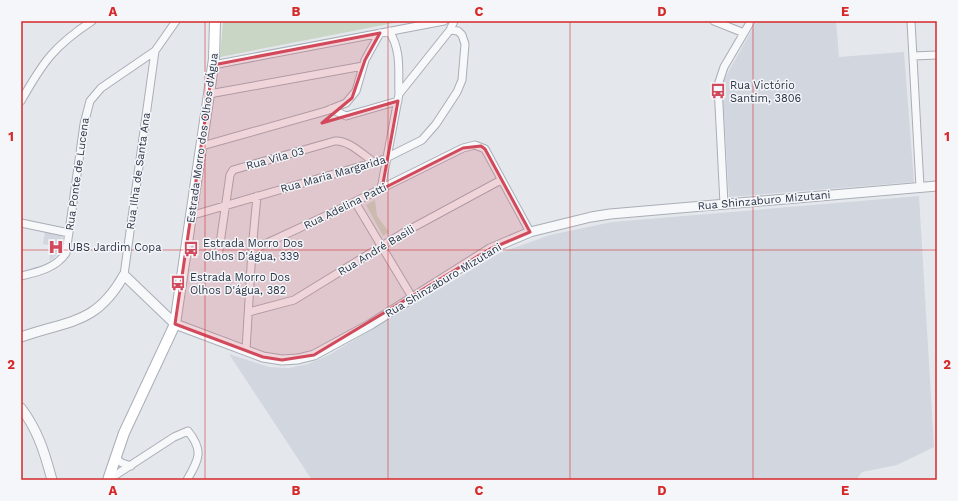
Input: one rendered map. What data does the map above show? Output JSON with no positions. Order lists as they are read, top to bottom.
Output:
{
  "streets": {
    "main road": ["Estrada Morro dos Olhos d'Água"],
    "street": [
      "Rua Vila 03",
      "Rua Ilha de Santa Ana",
      "Rua Ponte de Lucena",
      "Rua Maria Margarida",
      "Rua Shinzaburo Mizutani",
      "Rua Adelina Patti",
      "Rua André Basili"
    ]
  },
  "crossings": [
    ["Estrada Morro dos Olhos d'Água", "Rua Maria Margarida"],
    ["Estrada Morro dos Olhos d'Água", "Rua Shinzaburo Mizutani"],
    ["Rua Vila 03", "Rua Maria Margarida"],
    ["Rua Ilha de Santa Ana", "Rua Ponte de Lucena"],
    ["Rua Ilha de Santa Ana", "Rua Shinzaburo Mizutani"],
    ["Rua Adelina Patti", "Rua André Basili"]
  ],
  "places": {
    "bus stop": ["Rua Victório Santim, 3806", "Estrada Morro Dos Olhos D'água, 339", "Estrada Morro Dos Olhos D'água, 382"],
    "hospital": ["UBS Jardim Copa"]
  },
  "grid": {
    "columns": [
      "A",
      "B",
      "C",
      "D",
      "E"
    ],
    "rows": ["1", "2"]
  }
}
